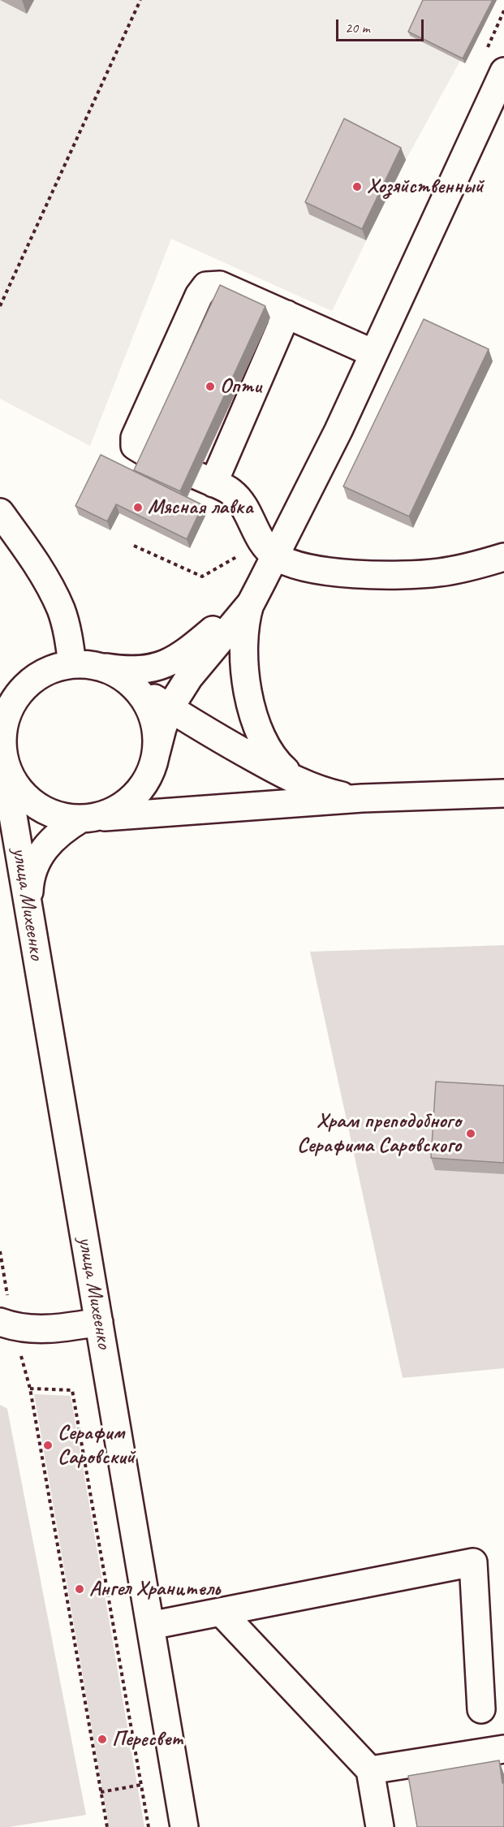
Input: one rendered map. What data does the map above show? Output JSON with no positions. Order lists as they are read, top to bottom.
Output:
{
  "streets": {
    "street": ["улица Михеенко"]
  },
  "places": [
    "Хозяйственный",
    "Опти",
    "Мясная лавка",
    "Храм преподобного Серафима Саровского",
    "Серафим Саровский",
    "Ангел Хранитель",
    "Пересвет"
  ],
  "scale_bar": "20 m"
}
